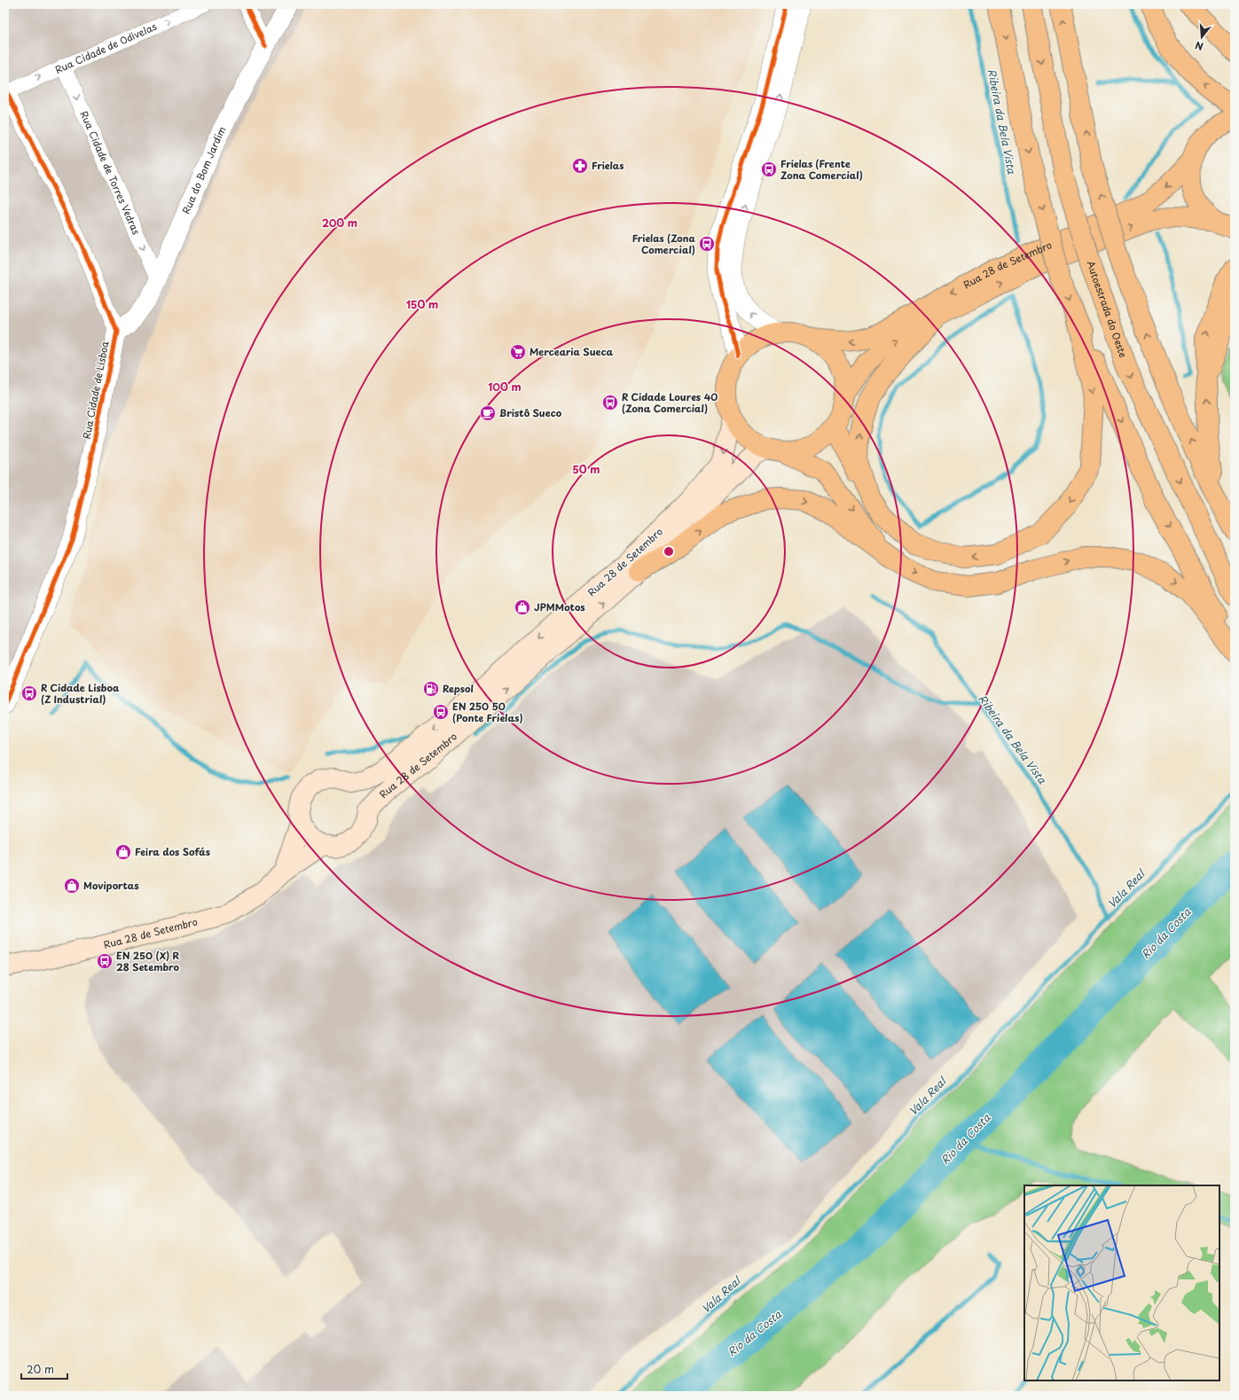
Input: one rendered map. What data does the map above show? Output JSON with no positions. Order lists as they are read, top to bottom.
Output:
{
  "streets": {
    "main road": ["Rua 28 de Setembro", "Autoestrada do Oeste"],
    "street": [
      "Rua Cidade de Odivelas",
      "Rua do Bom Jardim",
      "Rua Cidade de Torres Vedras",
      "Rua Cidade de Lisboa"
    ]
  },
  "crossings": [
    ["Rua Cidade de Odivelas", "Rua Cidade de Torres Vedras"],
    ["Rua Cidade de Odivelas", "Rua Cidade de Lisboa"],
    ["Rua do Bom Jardim", "Rua Cidade de Torres Vedras"],
    ["Rua do Bom Jardim", "Rua Cidade de Lisboa"]
  ],
  "one_way": ["Rua Cidade de Odivelas", "Rua Cidade de Torres Vedras"],
  "water": ["Ribeira da Bela Vista", "Vala Real", "Rio da Costa"],
  "places": {
    "pharmacy": ["Frielas"],
    "bus stop": [
      "Frielas (Frente Zona Comercial)",
      "Frielas (Zona Comercial)",
      "R Cidade Loures 40 (Zona Comercial)",
      "R Cidade Lisboa (Z Industrial)",
      "EN 250 50 (Ponte Frielas)",
      "EN 250 (X) R 28 Setembro"
    ],
    "supermarket": ["Mercearia Sueca"],
    "cafe": ["Bristô Sueco"],
    "shop": ["JPMMotos", "Feira dos Sofás", "Moviportas"],
    "fuel station": ["Repsol"]
  },
  "scale_bar": "20 m",
  "north": "bottom",
  "rings": [
    "200 m",
    "150 m",
    "100 m",
    "50 m"
  ]
}
